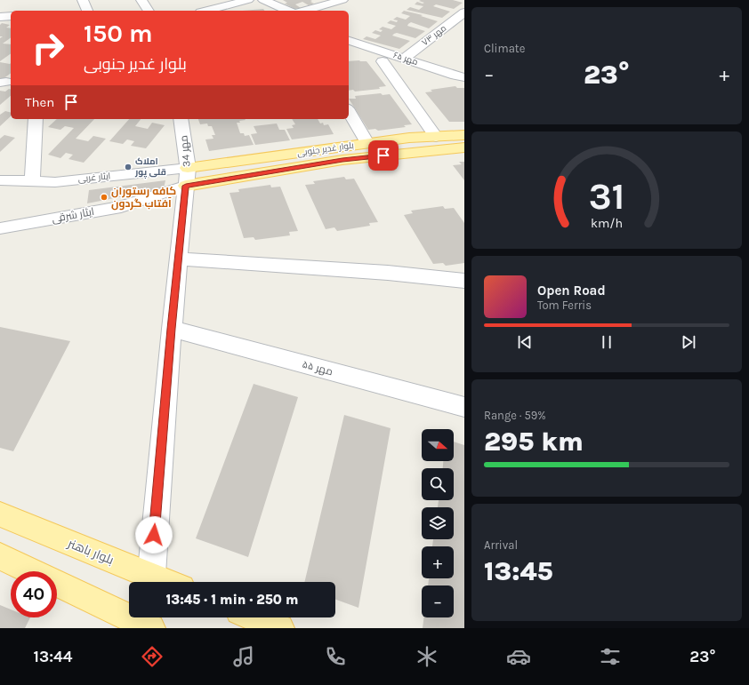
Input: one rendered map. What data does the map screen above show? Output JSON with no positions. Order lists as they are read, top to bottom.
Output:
{
  "streets": {
    "main road": ["بلوار غدیر جنوبی", "بلوار باهنر"],
    "street": [
      "مهر ۷۳",
      "مهر ۶۵",
      "مهر 34",
      "ایثار غربی",
      "ایثار شرقی",
      "مهر ۵۵"
    ]
  },
  "crossings": [
    ["مهر ۷۳", "مهر ۶۵"],
    ["بلوار غدیر جنوبی", "مهر 34"],
    ["بلوار غدیر جنوبی", "ایثار غربی"],
    ["بلوار غدیر جنوبی", "ایثار شرقی"],
    ["مهر 34", "ایثار غربی"],
    ["مهر 34", "ایثار شرقی"],
    ["مهر 34", "مهر ۵۵"],
    ["ایثار غربی", "ایثار شرقی"]
  ],
  "places": ["املاک قلی پور", "کافه رستوران آفتاب گردون"],
  "north": "right",
  "page": {
    "tile": [
      "Climate",
      ["Range · 59%", "295 km"],
      ["Arrival", "13:45"]
    ],
    "turn": ["150 m", "بلوار غدیر جنوبی"],
    "heat": ["−", "23°", "+"],
    "then": "Then",
    "song": ["Open Road", "Tom Ferris"],
    "map_buttons": ["+", "−"],
    "limit": "40",
    "trip": "13:45 · 1 min · 250 m",
    "tabs": ["13:44", "23°"],
    "gauge": ["31", "km/h"]
  }
}
